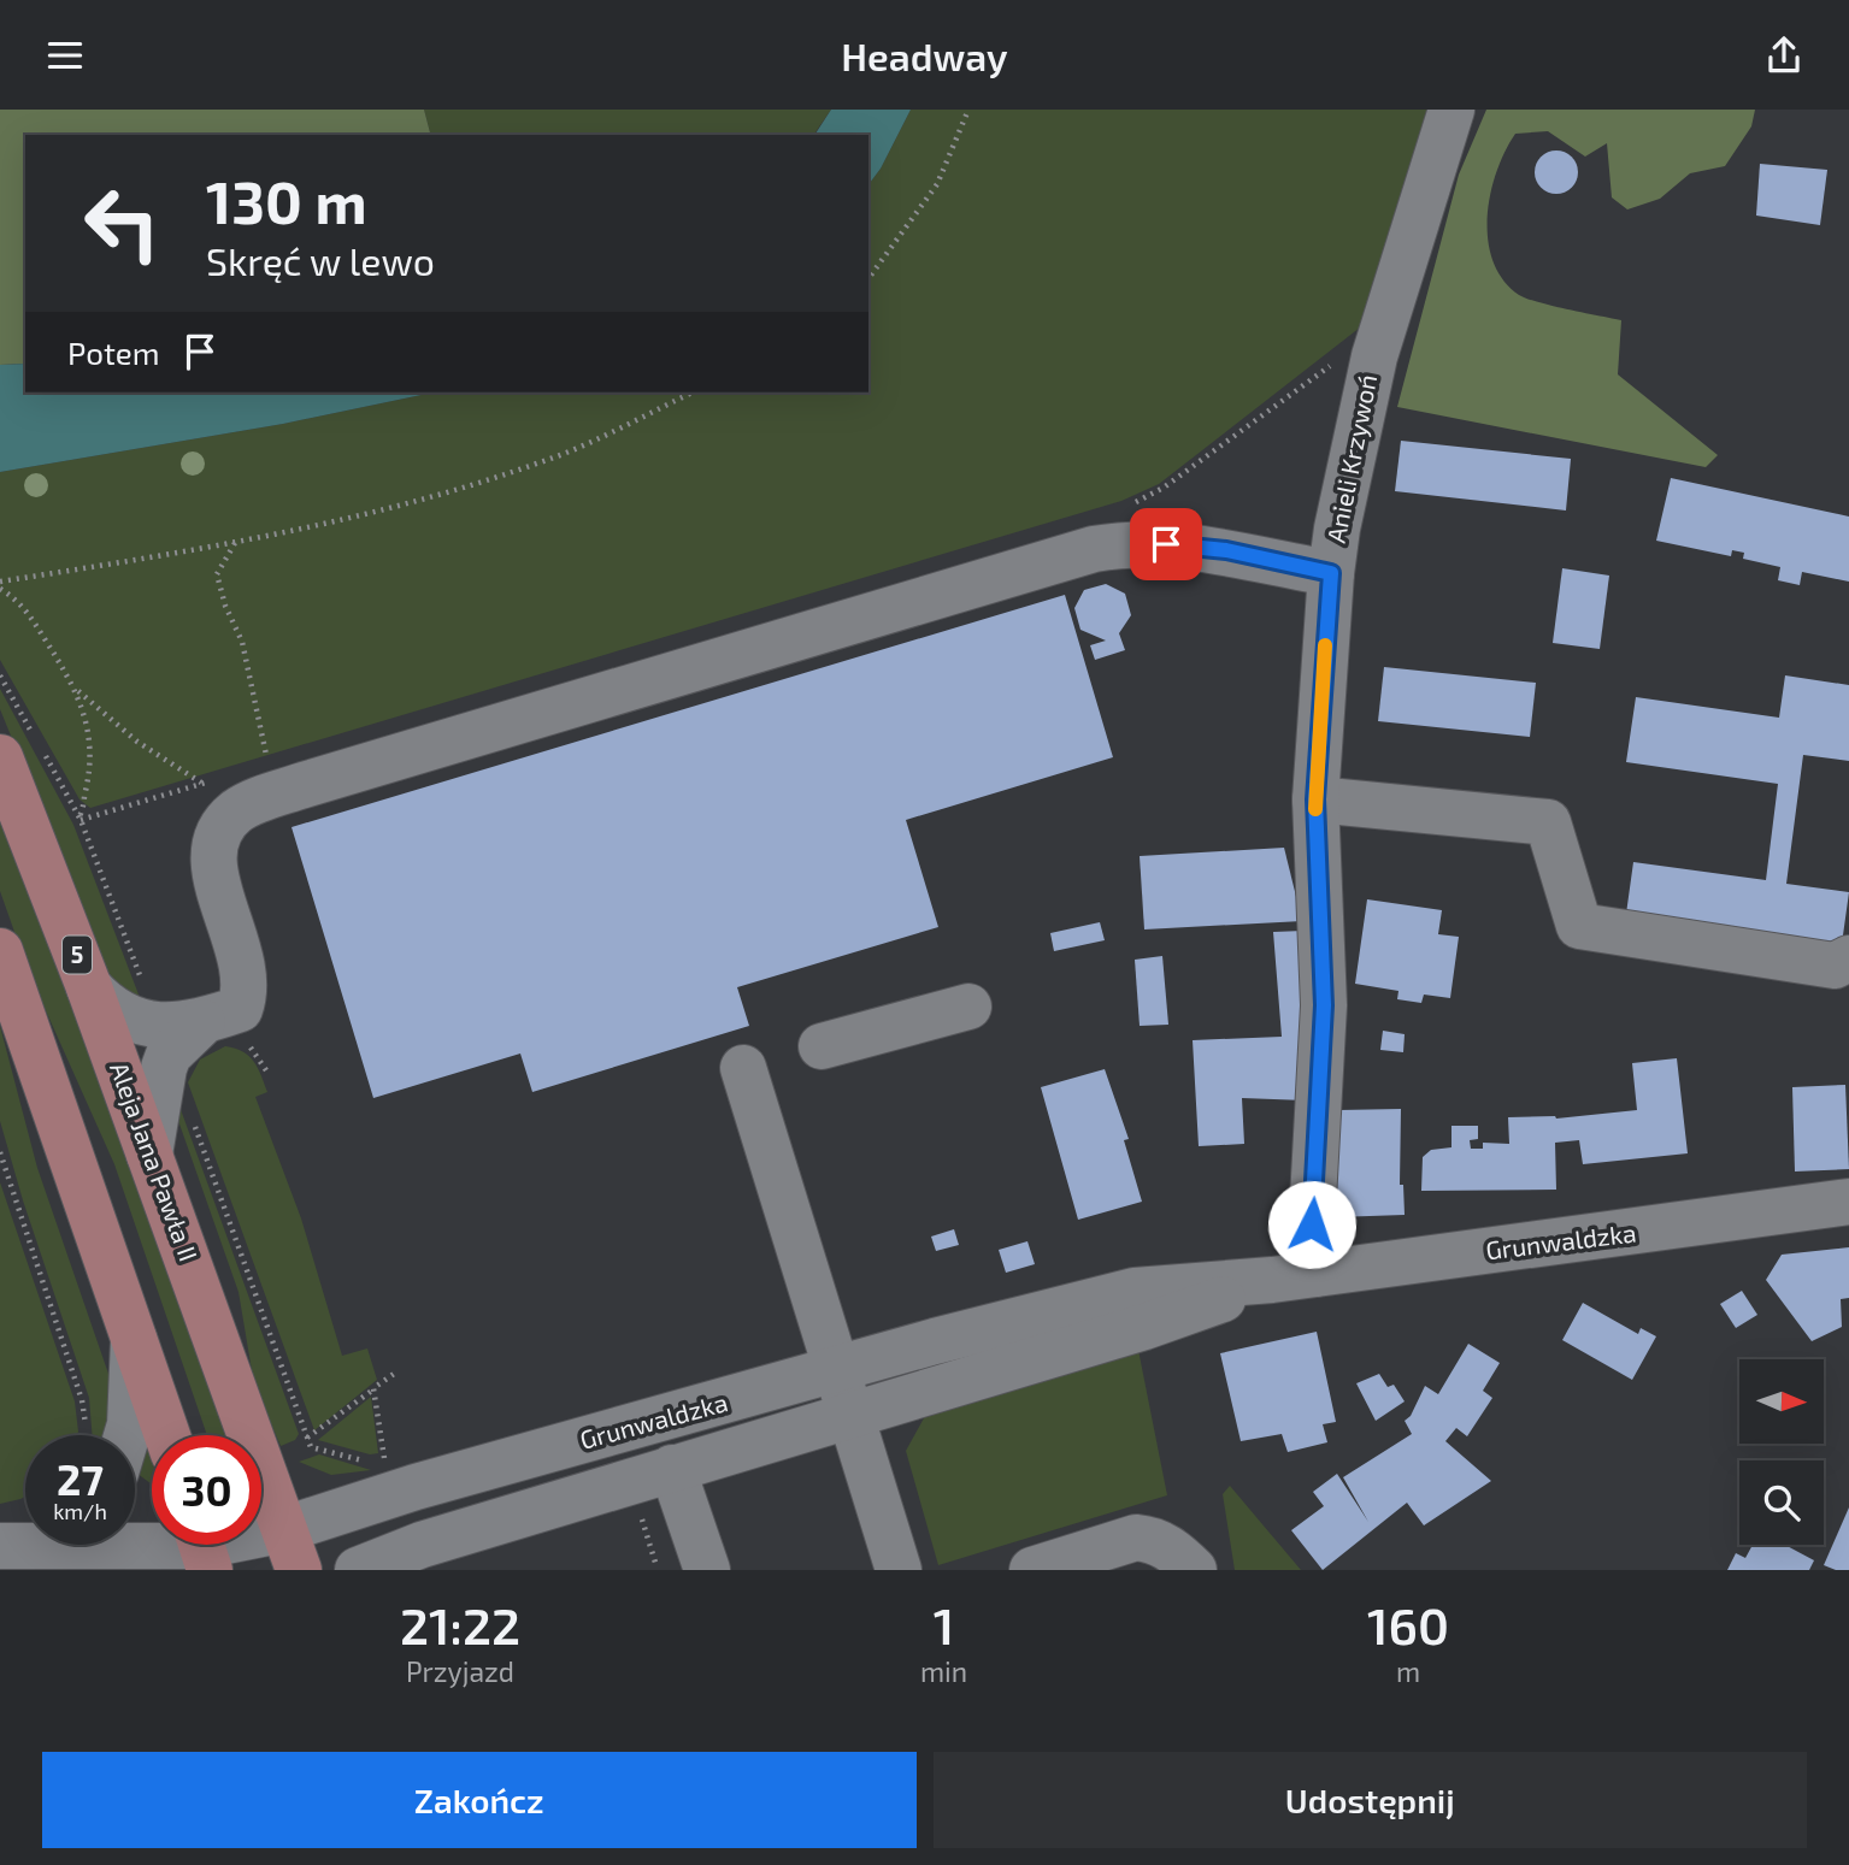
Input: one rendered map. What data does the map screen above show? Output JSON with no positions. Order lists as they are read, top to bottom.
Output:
{
  "streets": {
    "main road": ["5", "Aleja Jana Pawła II"],
    "street": ["Anieli Krzywoń", "Grunwaldzka"]
  },
  "crossings": [
    ["Anieli Krzywoń", "Grunwaldzka"],
    ["Aleja Jana Pawła II", "Grunwaldzka"]
  ],
  "north": "right",
  "page": {
    "header": "Headway",
    "turn": ["130 m", "Skręć w lewo"],
    "then": "Potem",
    "speed": "27 km/h",
    "limit": "30",
    "eta": [
      "21:22",
      "Przyjazd",
      "1",
      "min",
      "160",
      "m"
    ],
    "buttons": ["Zakończ", "Udostępnij"]
  }
}
